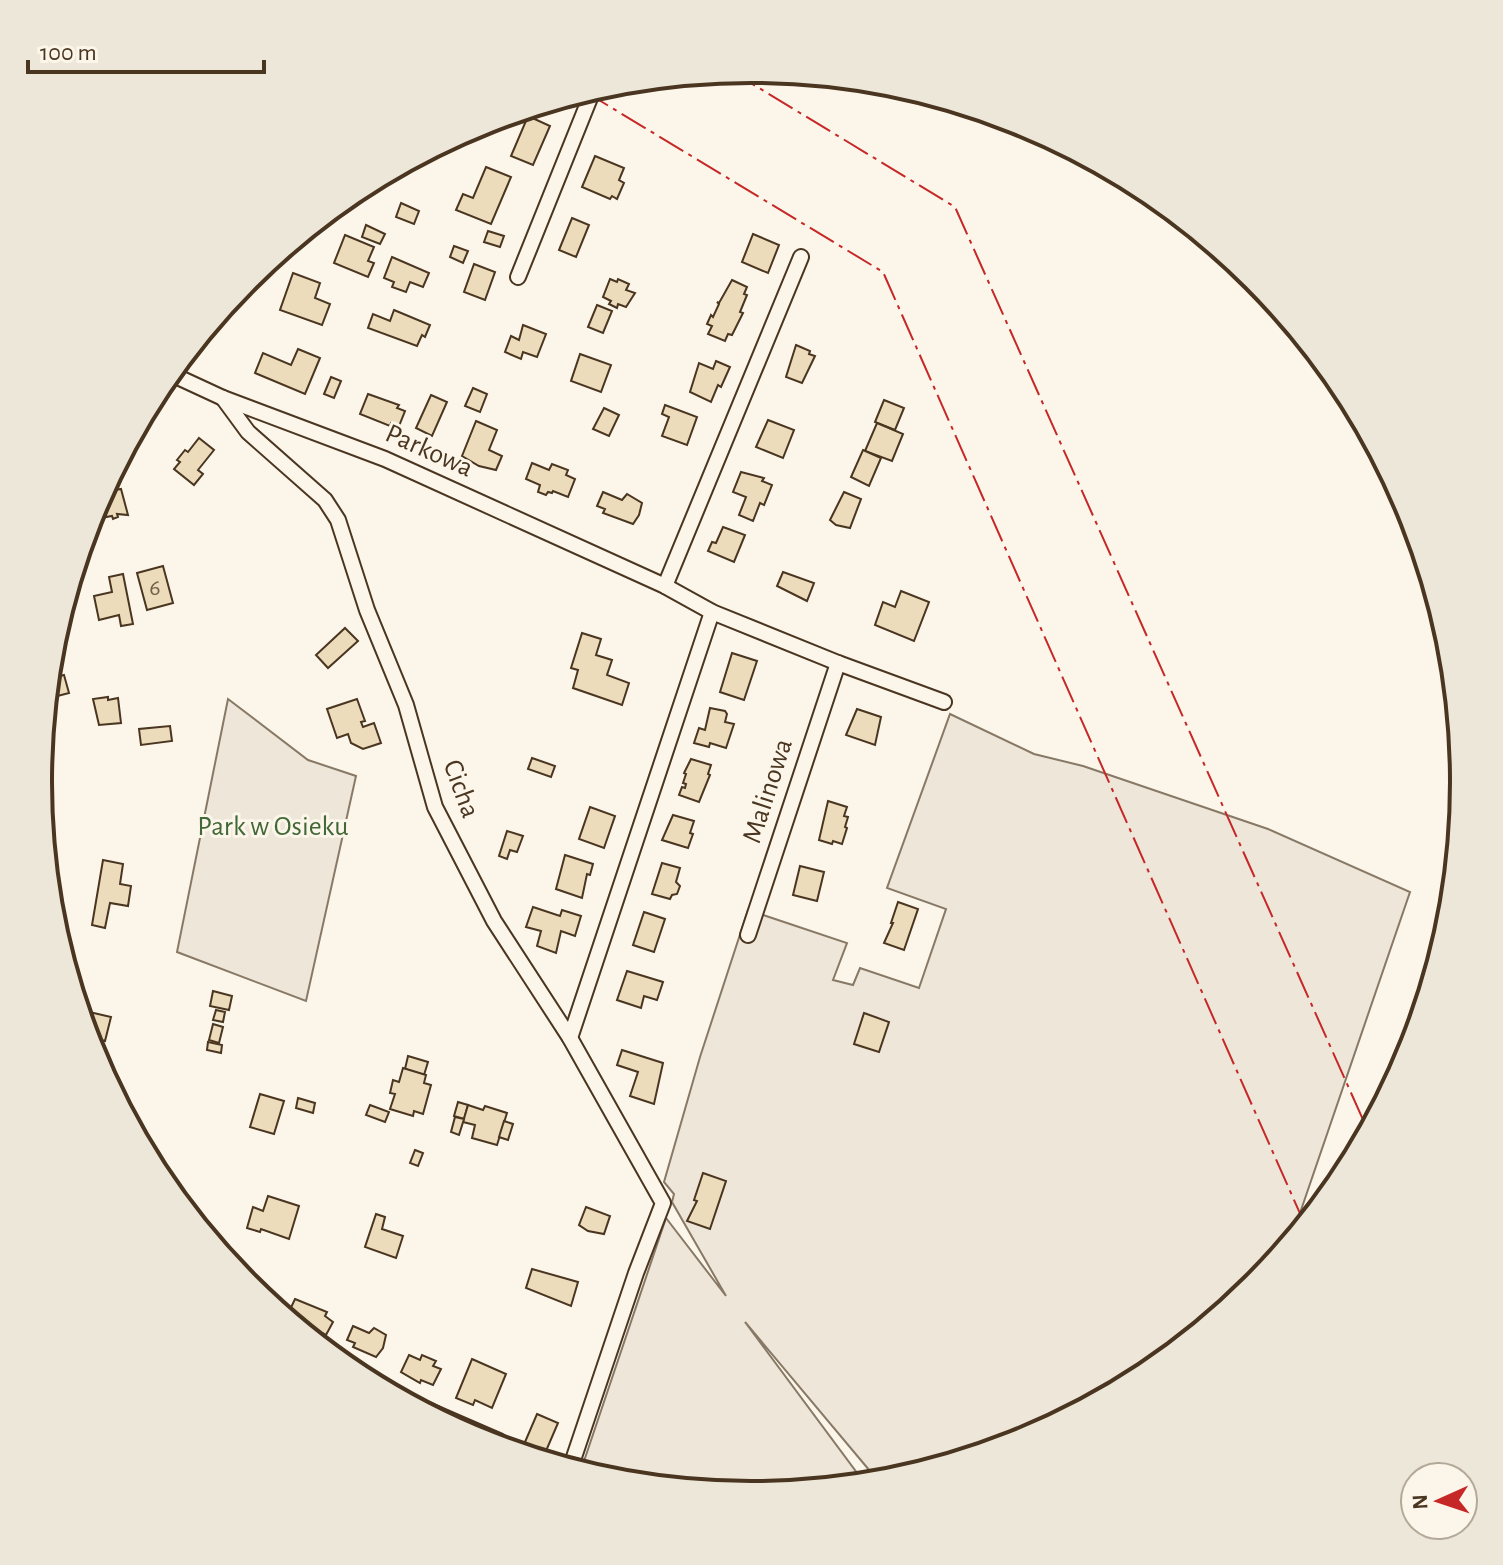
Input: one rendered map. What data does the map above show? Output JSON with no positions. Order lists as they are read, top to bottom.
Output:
{
  "streets": {
    "street": ["Parkowa", "Cicha", "Malinowa"]
  },
  "crossings": [
    ["Parkowa", "Cicha"],
    ["Parkowa", "Malinowa"]
  ],
  "parks": ["Park w Osieku"],
  "house_numbers": ["6"],
  "scale_bar": "100 m",
  "north": "left"
}
